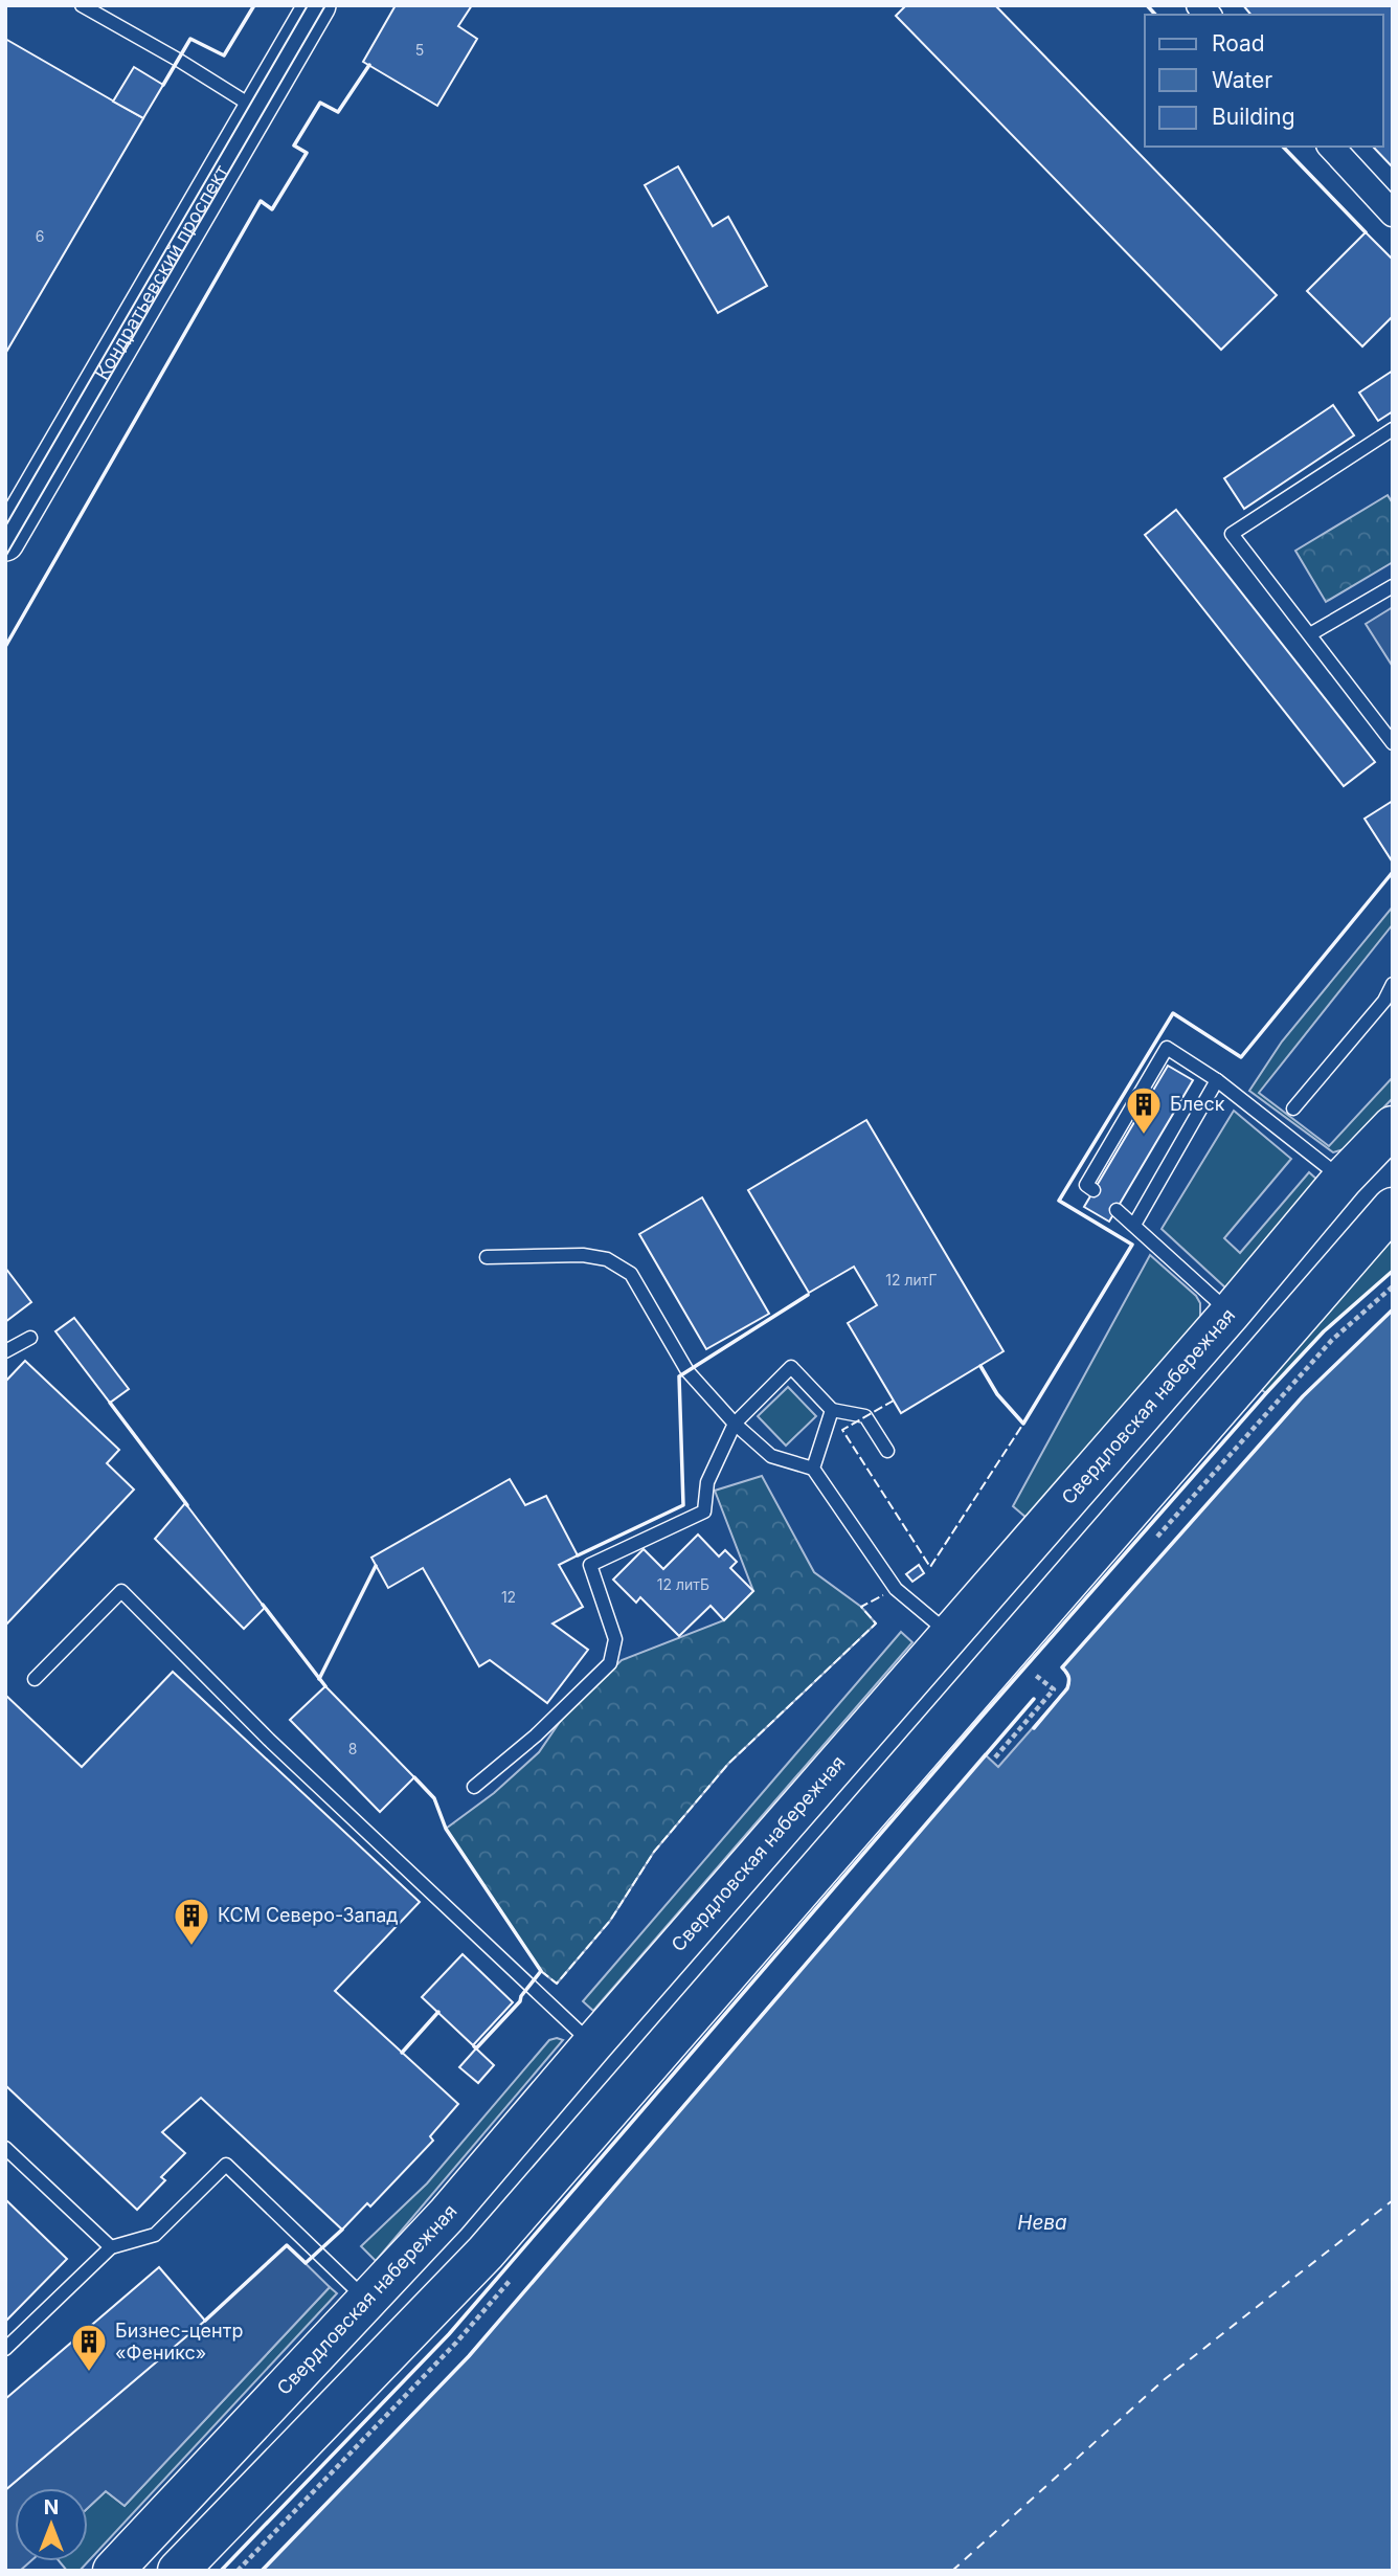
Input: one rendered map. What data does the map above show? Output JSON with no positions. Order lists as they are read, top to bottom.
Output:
{
  "streets": {
    "main road": ["Кондратьевский проспект", "Свердловская набережная"]
  },
  "water": ["Нева"],
  "places": {
    "building": ["Блеск", "КСМ Северо-Запад", "Бизнес-центр «Феникс»"]
  },
  "house_numbers": [
    "5",
    "6",
    "12 литГ",
    "12 литБ",
    "12",
    "8"
  ],
  "legend": ["Road", "Water", "Building"],
  "north": "top"
}
